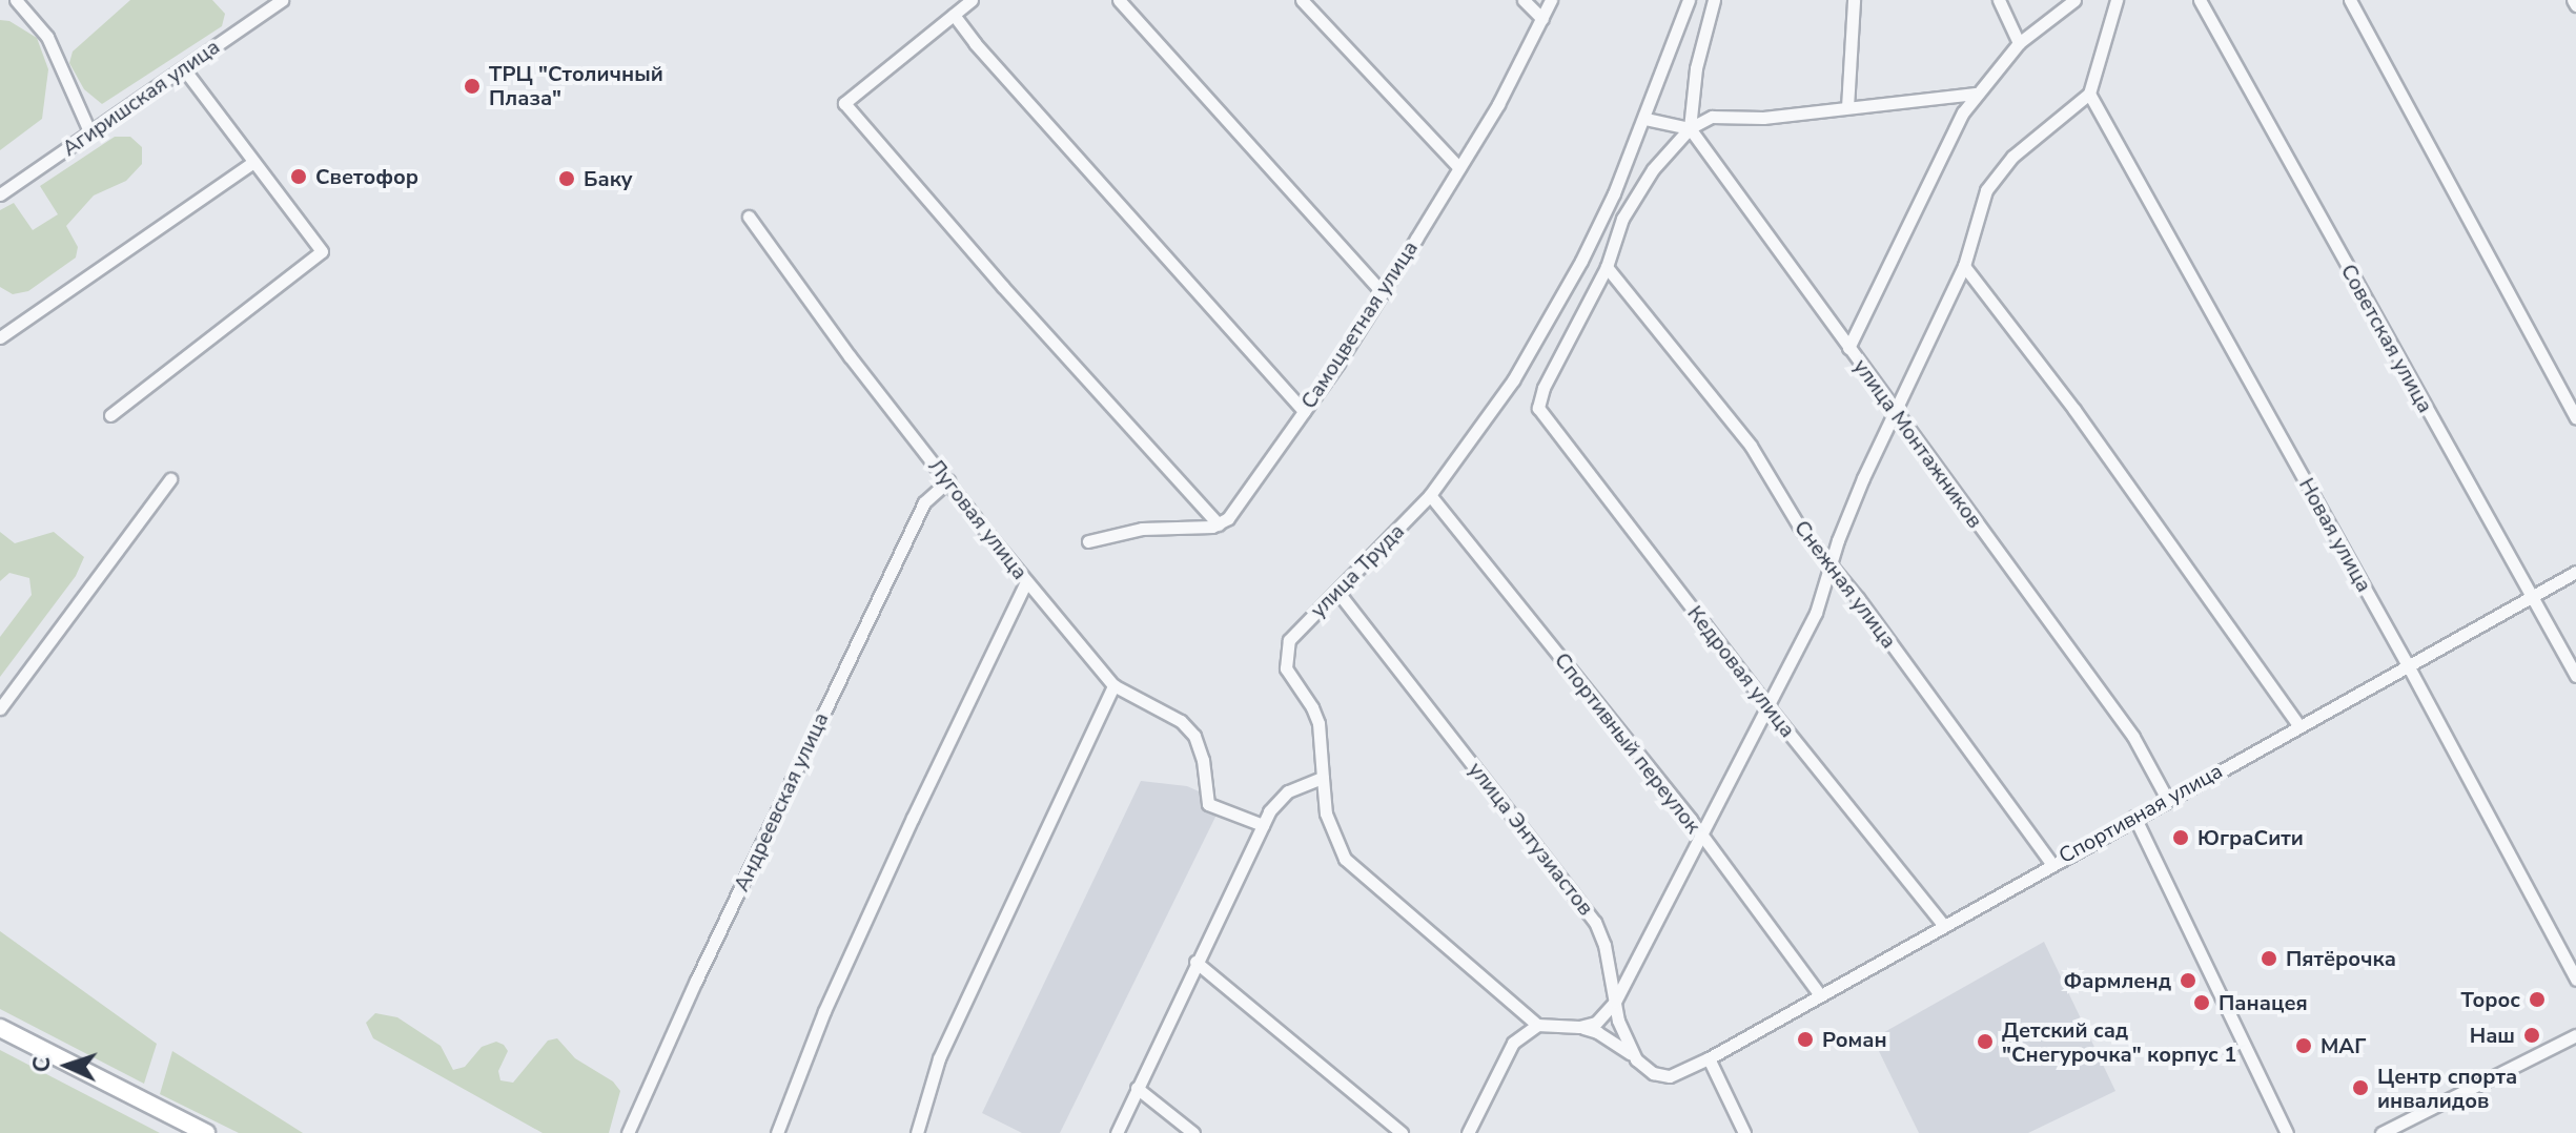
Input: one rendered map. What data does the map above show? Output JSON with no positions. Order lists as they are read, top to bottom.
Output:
{
  "streets": {
    "street": [
      "Агиришская улица",
      "Самоцветная улица",
      "Советская улица",
      "улица Монтажников",
      "Луговая улица",
      "Новая улица",
      "улица Труда",
      "Снежная улица",
      "Кедровая улица",
      "Спортивный переулок",
      "Андреевская улица",
      "Спортивная улица",
      "улица Энтузиастов"
    ]
  },
  "crossings": [
    ["Советская улица", "Спортивная улица"],
    ["улица Монтажников", "Спортивная улица"],
    ["Луговая улица", "Андреевская улица"],
    ["Новая улица", "Спортивная улица"],
    ["улица Труда", "Спортивный переулок"],
    ["улица Труда", "улица Энтузиастов"],
    ["Снежная улица", "Кедровая улица"],
    ["Снежная улица", "Спортивная улица"],
    ["Кедровая улица", "Спортивная улица"],
    ["Спортивный переулок", "Спортивная улица"]
  ],
  "places": [
    "ТРЦ \"Столичный Плаза\"",
    "Светофор",
    "Баку",
    "ЮграСити",
    "Пятёрочка",
    "Фармленд",
    "Торос",
    "Панацея",
    "Наш",
    "Роман",
    "Детский сад \"Снегурочка\" корпус 1",
    "МАГ",
    "Центр спорта инвалидов"
  ],
  "north": "left"
}
